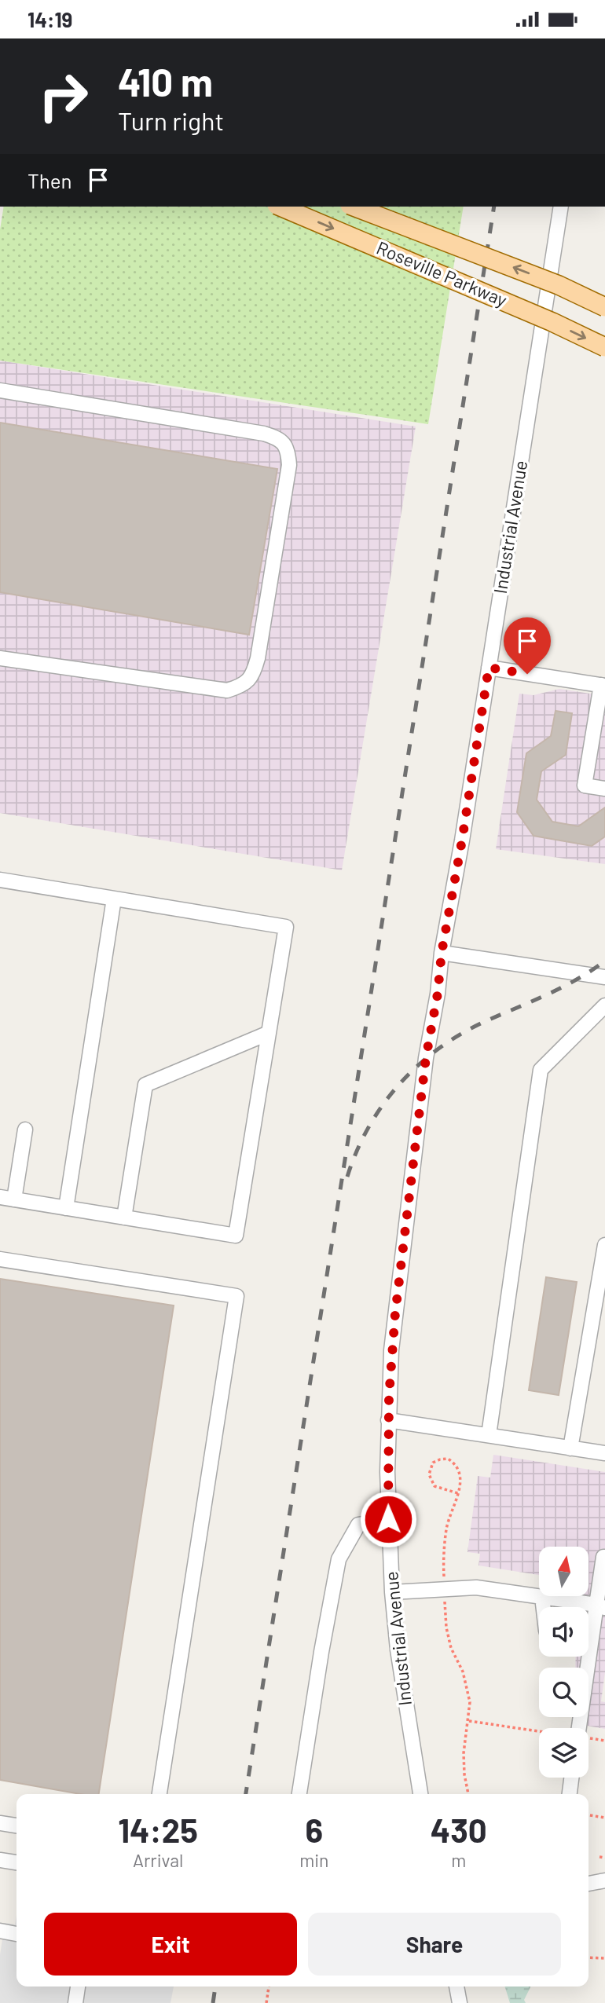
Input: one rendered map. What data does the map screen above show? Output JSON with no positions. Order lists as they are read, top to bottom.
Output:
{
  "streets": {
    "main road": ["Roseville Parkway"],
    "street": ["Industrial Avenue"]
  },
  "north": "top",
  "page": {
    "status": "14:19",
    "turn": ["410 m", "Turn right"],
    "then": "Then",
    "eta": [
      "14:25",
      "Arrival",
      "6",
      "min",
      "430",
      "m"
    ],
    "buttons": ["Exit", "Share"]
  }
}
